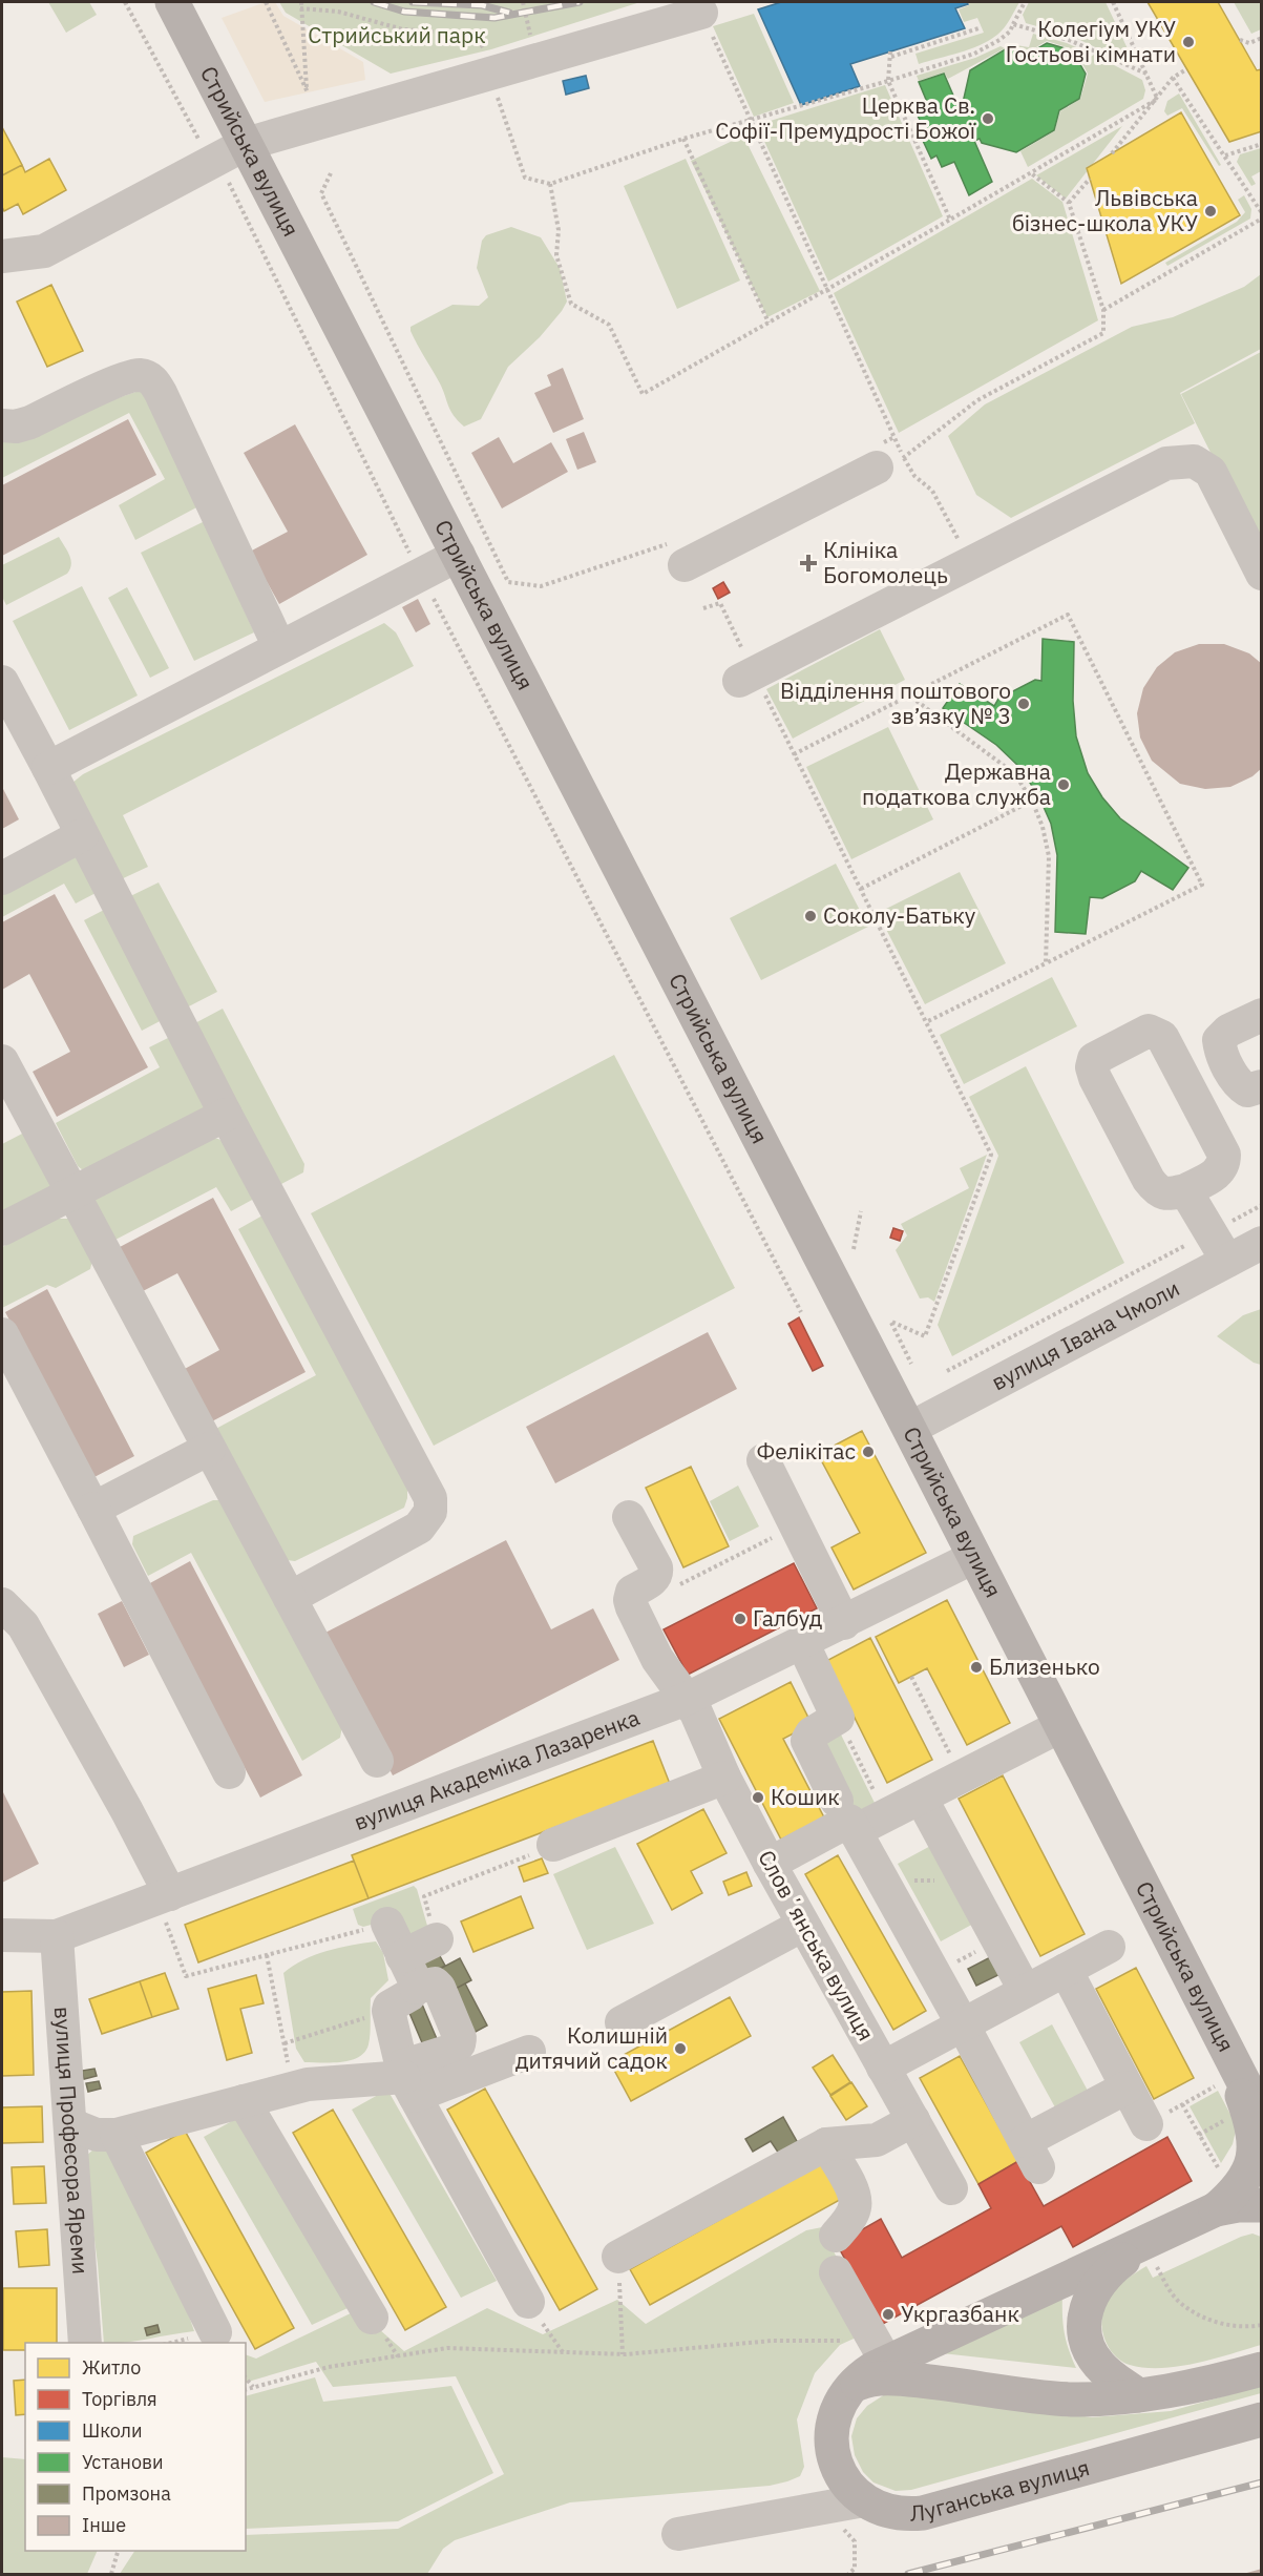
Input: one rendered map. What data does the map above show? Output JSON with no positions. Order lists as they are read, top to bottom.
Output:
{
  "streets": {
    "main road": ["Стрийська вулиця", "Луганська вулиця"],
    "street": [
      "вулиця Івана Чмоли",
      "вулиця Академіка Лазаренка",
      "Словʼянська вулиця",
      "вулиця Професора Яреми"
    ]
  },
  "crossings": [
    ["Стрийська вулиця", "вулиця Івана Чмоли"],
    ["Стрийська вулиця", "вулиця Академіка Лазаренка"],
    ["Стрийська вулиця", "Луганська вулиця"],
    ["вулиця Академіка Лазаренка", "Словʼянська вулиця"],
    ["вулиця Академіка Лазаренка", "вулиця Професора Яреми"]
  ],
  "parks": ["Стрийський парк"],
  "places": {
    "other": [
      "Колегіум УКУ Гостьові кімнати",
      "Церква Св. Софії-Премудрості Божої",
      "Львівська бізнес-школа УКУ",
      "Відділення поштового зв’язку № 3",
      "Державна податкова служба",
      "Соколу-Батьку",
      "Фелікітас",
      "Галбуд",
      "Близенько",
      "Кошик",
      "Колишній дитячий садок",
      "Укргазбанк"
    ],
    "health": ["Клініка Богомолець"]
  },
  "legend": [
    "Житло",
    "Торгівля",
    "Школи",
    "Установи",
    "Промзона",
    "Інше"
  ]
}
